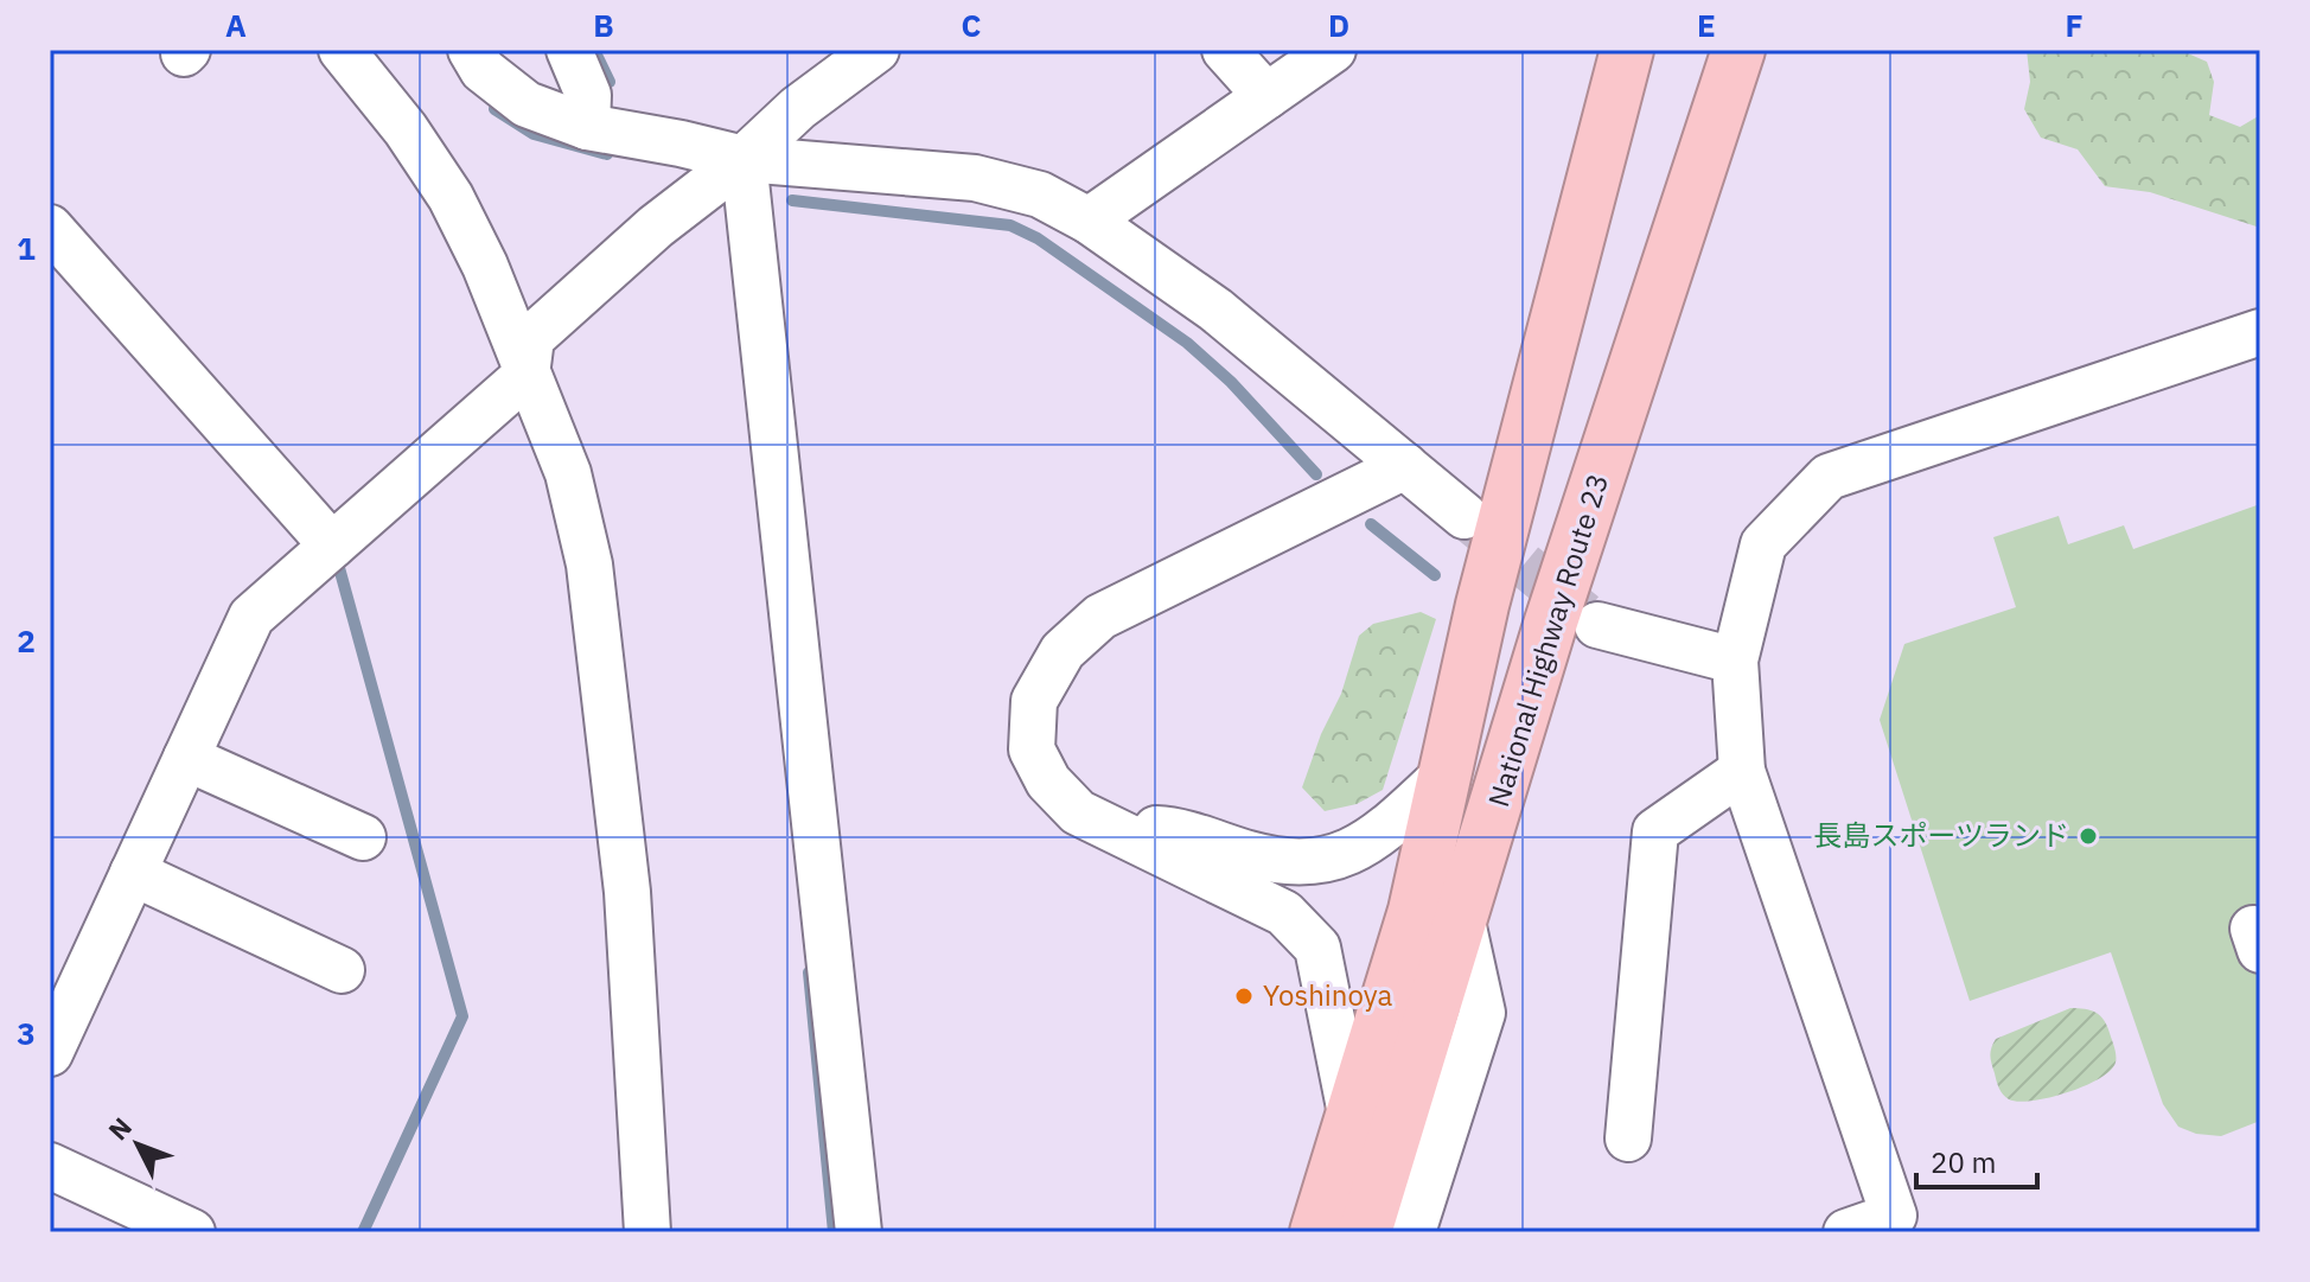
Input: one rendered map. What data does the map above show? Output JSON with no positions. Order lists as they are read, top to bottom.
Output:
{
  "streets": {
    "highway": ["National Highway Route 23"]
  },
  "places": ["長島スポーツランド", "Yoshinoya"],
  "scale_bar": "20 m",
  "north": "top left",
  "grid": {
    "columns": [
      "A",
      "B",
      "C",
      "D",
      "E",
      "F"
    ],
    "rows": ["1", "2", "3"]
  }
}
